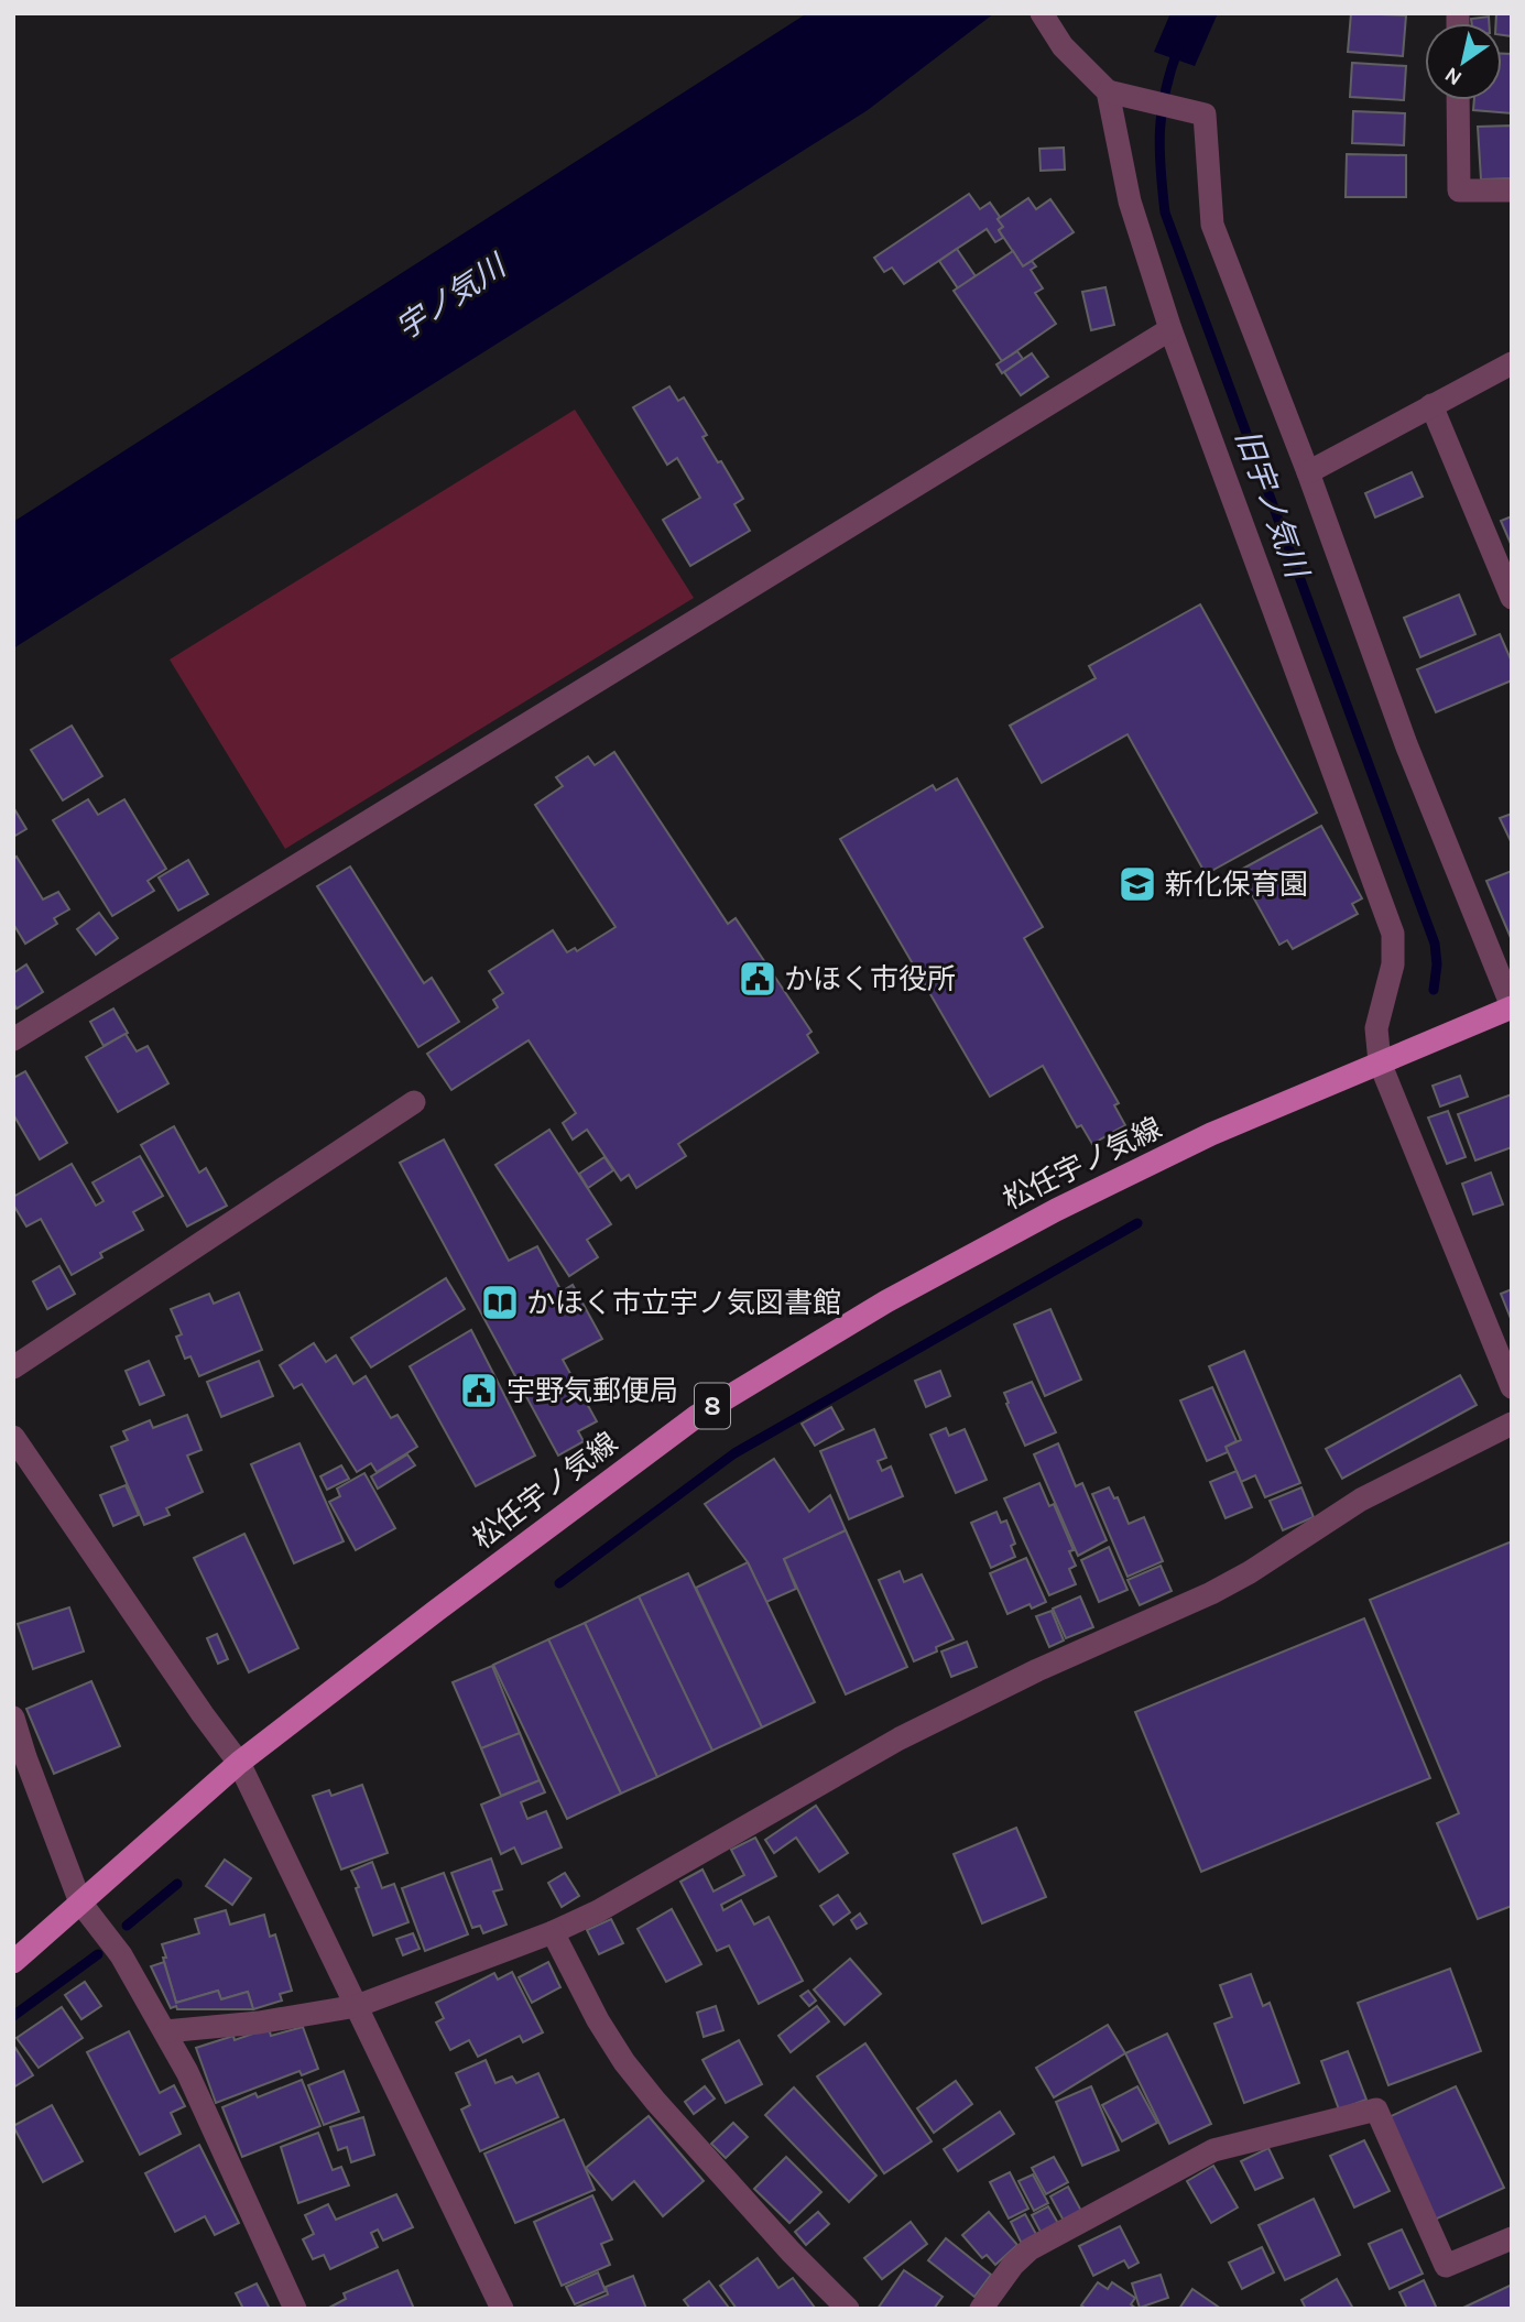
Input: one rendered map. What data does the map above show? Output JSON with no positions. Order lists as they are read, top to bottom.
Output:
{
  "streets": {
    "main road": ["松任宇ノ気線", "8"]
  },
  "water": ["宇ノ気川", "旧宇ノ気川"],
  "places": {
    "school or university": ["新化保育園"],
    "public building": ["かほく市役所", "宇野気郵便局"],
    "library": ["かほく市立宇ノ気図書館"]
  },
  "north": "bottom left"
}
